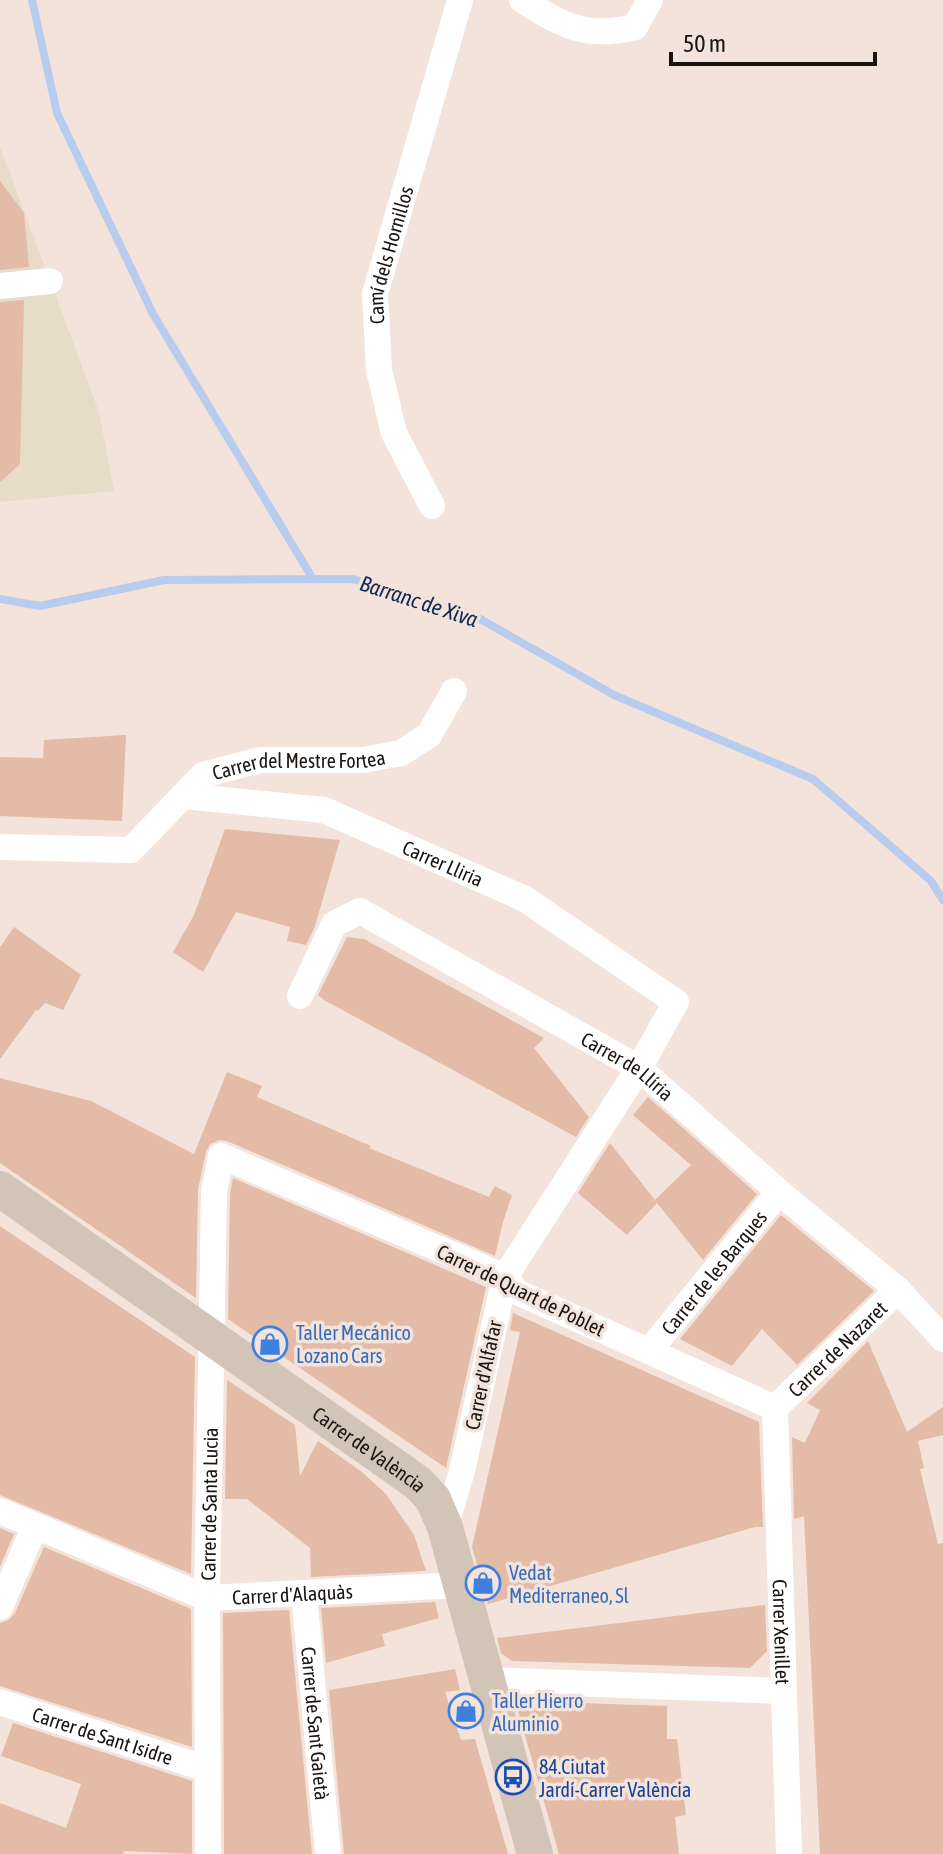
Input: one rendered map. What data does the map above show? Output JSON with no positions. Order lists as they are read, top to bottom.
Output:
{
  "streets": {
    "street": [
      "Camí dels Hornillos",
      "Carrer del Mestre Fortea",
      "Carrer Lliria",
      "Carrer de Llíria",
      "Carrer de les Barques",
      "Carrer de Quart de Poblet",
      "Carrer de Nazaret",
      "Carrer d'Alfafar",
      "Carrer de València",
      "Carrer de Santa Lucia",
      "Carrer d'Alaquàs",
      "Carrer Xenillet",
      "Carrer de Sant Gaietà",
      "Carrer de Sant Isidre"
    ]
  },
  "crossings": [
    ["Carrer del Mestre Fortea", "Carrer Lliria"],
    ["Carrer Lliria", "Carrer d'Alfafar"],
    ["Carrer de Llíria", "Carrer de les Barques"],
    ["Carrer de Llíria", "Carrer de Nazaret"],
    ["Carrer de Llíria", "Carrer d'Alfafar"],
    ["Carrer de les Barques", "Carrer de Quart de Poblet"],
    ["Carrer de Quart de Poblet", "Carrer de Nazaret"],
    ["Carrer de Quart de Poblet", "Carrer d'Alfafar"],
    ["Carrer de Quart de Poblet", "Carrer de Santa Lucia"],
    ["Carrer de Quart de Poblet", "Carrer Xenillet"],
    ["Carrer de Nazaret", "Carrer Xenillet"],
    ["Carrer d'Alfafar", "Carrer de València"],
    ["Carrer de València", "Carrer de Santa Lucia"],
    ["Carrer de València", "Carrer d'Alaquàs"],
    ["Carrer de Santa Lucia", "Carrer d'Alaquàs"],
    ["Carrer de Santa Lucia", "Carrer de Sant Isidre"],
    ["Carrer d'Alaquàs", "Carrer de Sant Gaietà"]
  ],
  "water": ["Barranc de Xiva"],
  "places": {
    "shop": ["Taller Mecánico Lozano Cars", "Vedat Mediterraneo, Sl", "Taller Hierro Aluminio"],
    "bus stop": ["84.Ciutat Jardí-Carrer València"]
  },
  "scale_bar": "50 m"
}
